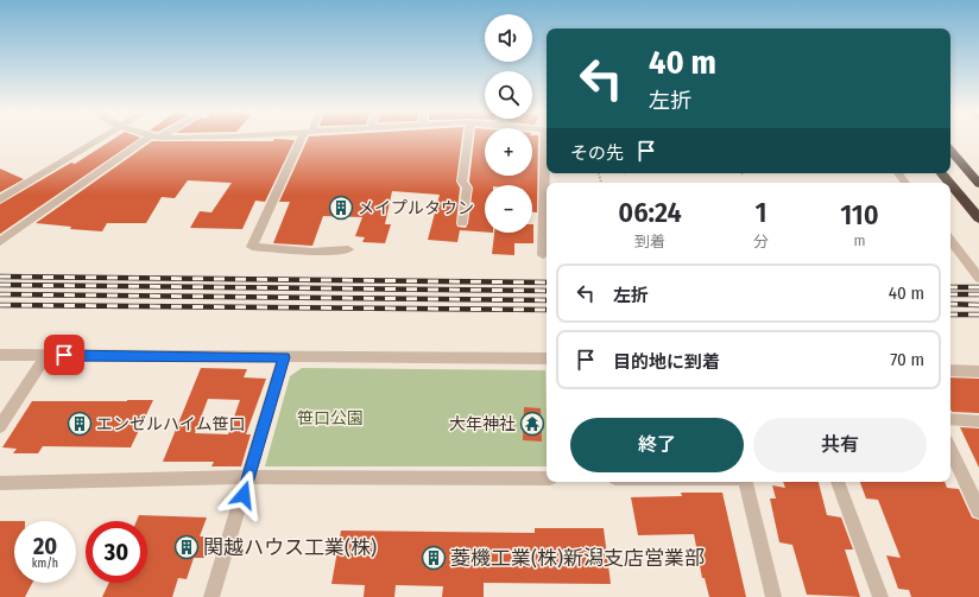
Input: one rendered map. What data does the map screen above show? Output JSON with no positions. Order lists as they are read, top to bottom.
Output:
{
  "parks": ["笹口公園"],
  "places": {
    "building": [
      "メイプルタウン",
      "エンゼルハイム笹口",
      "関越ハウス工業(株)",
      "菱機工業(株)新潟支店営業部"
    ],
    "temple": ["大年神社"]
  },
  "page": {
    "map_buttons": ["+", "−"],
    "turn": ["40 m", "左折"],
    "then": "その先",
    "eta": [
      "06:24",
      "到着",
      "1",
      "分",
      "110",
      "m"
    ],
    "list": [
      {
        "name": "左折",
        "value": "40 m"
      },
      {
        "name": "目的地に到着",
        "value": "70 m"
      }
    ],
    "buttons": ["終了", "共有"],
    "speed": "20 km/h",
    "limit": "30"
  }
}
